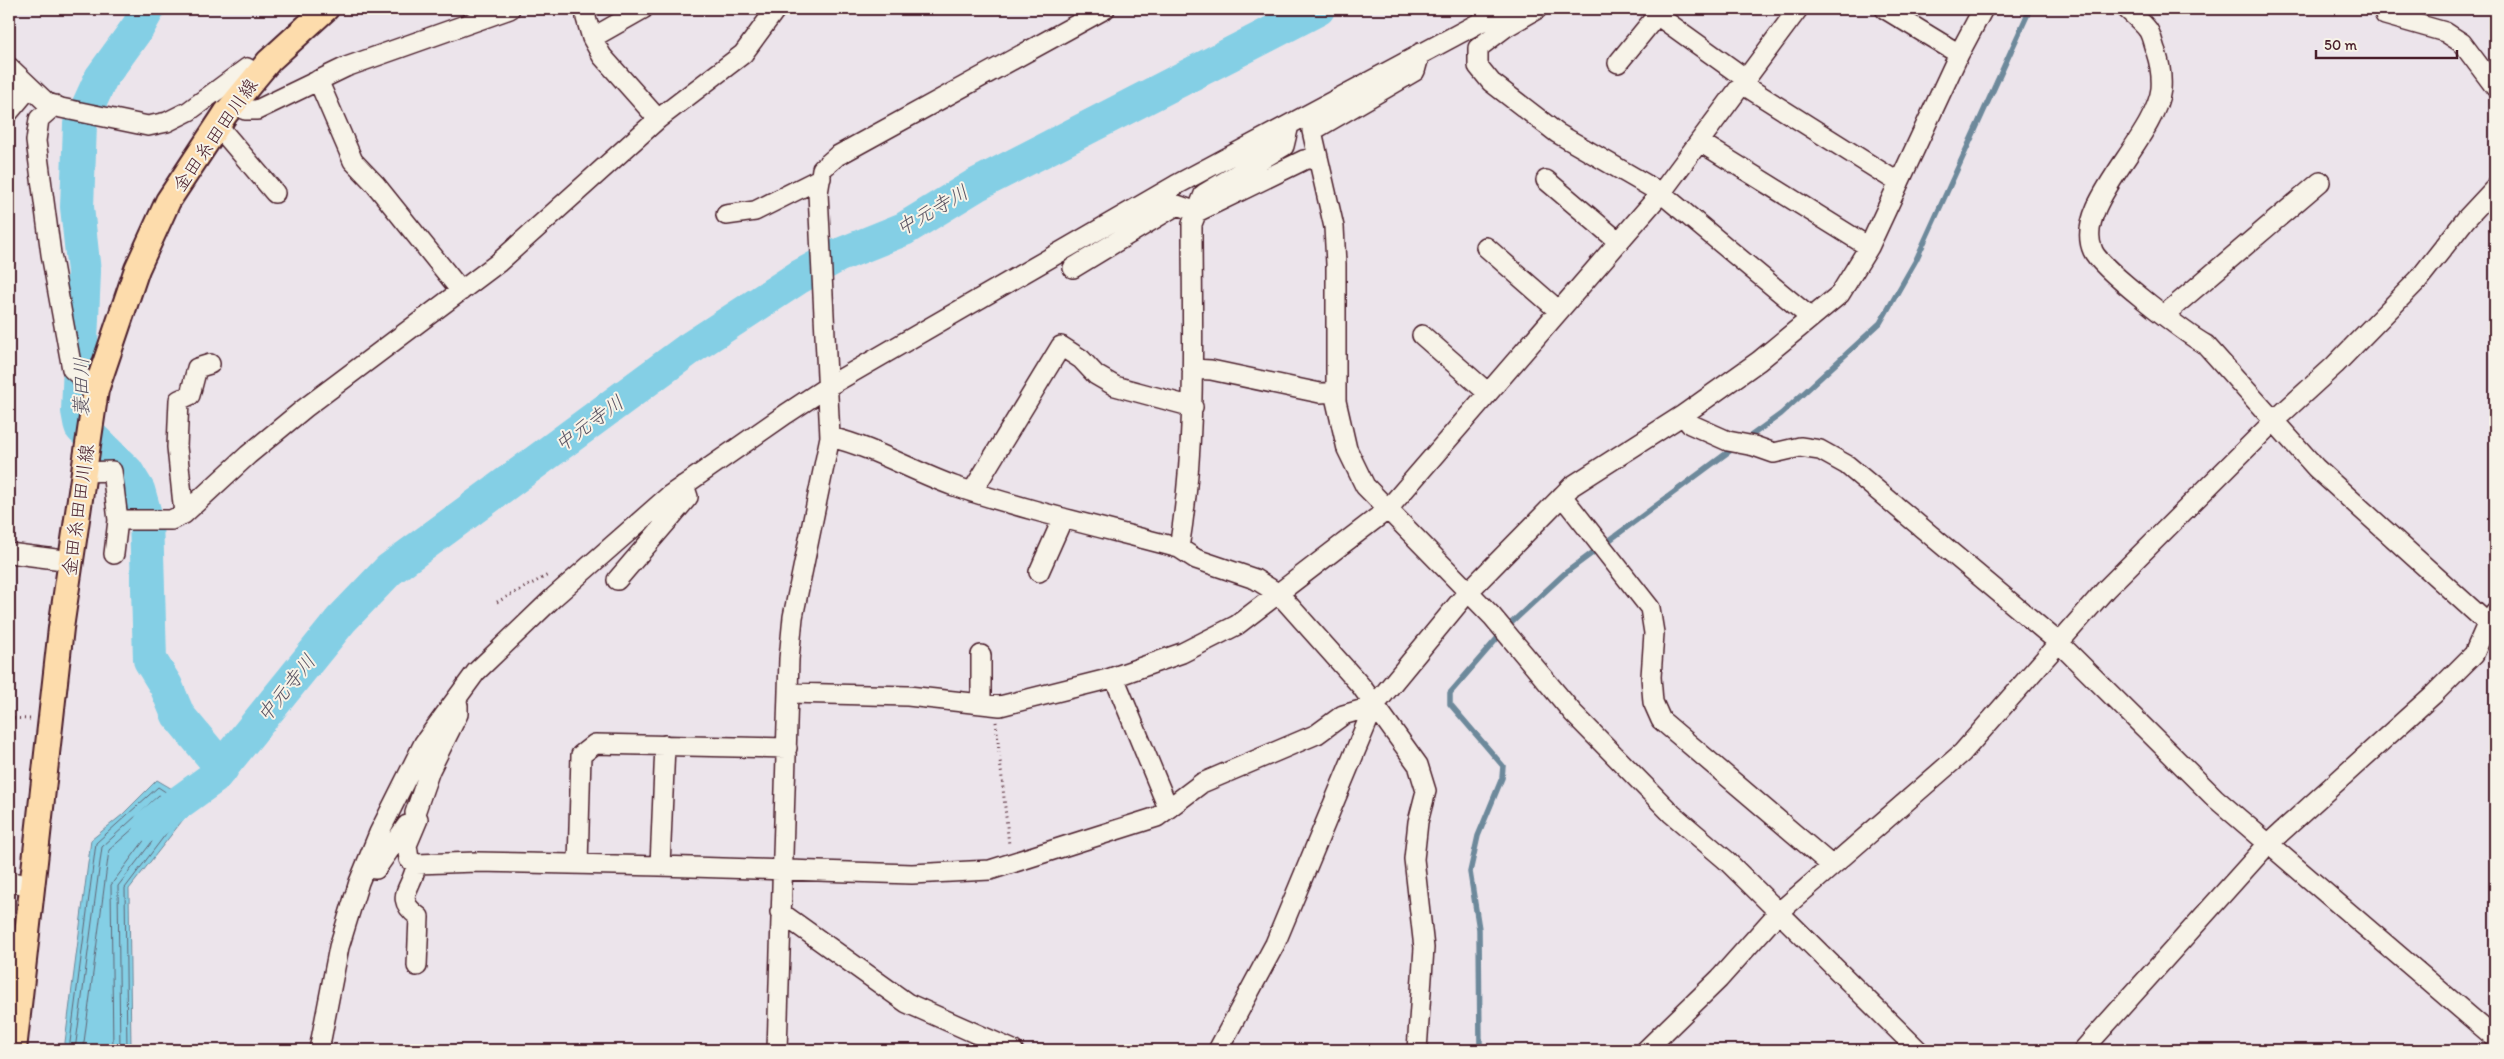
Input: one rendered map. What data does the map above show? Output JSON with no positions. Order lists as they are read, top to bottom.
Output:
{
  "streets": {
    "main road": ["金田糸田田川線"]
  },
  "water": ["中元寺川", "蓑田川"],
  "scale_bar": "50 m"
}
